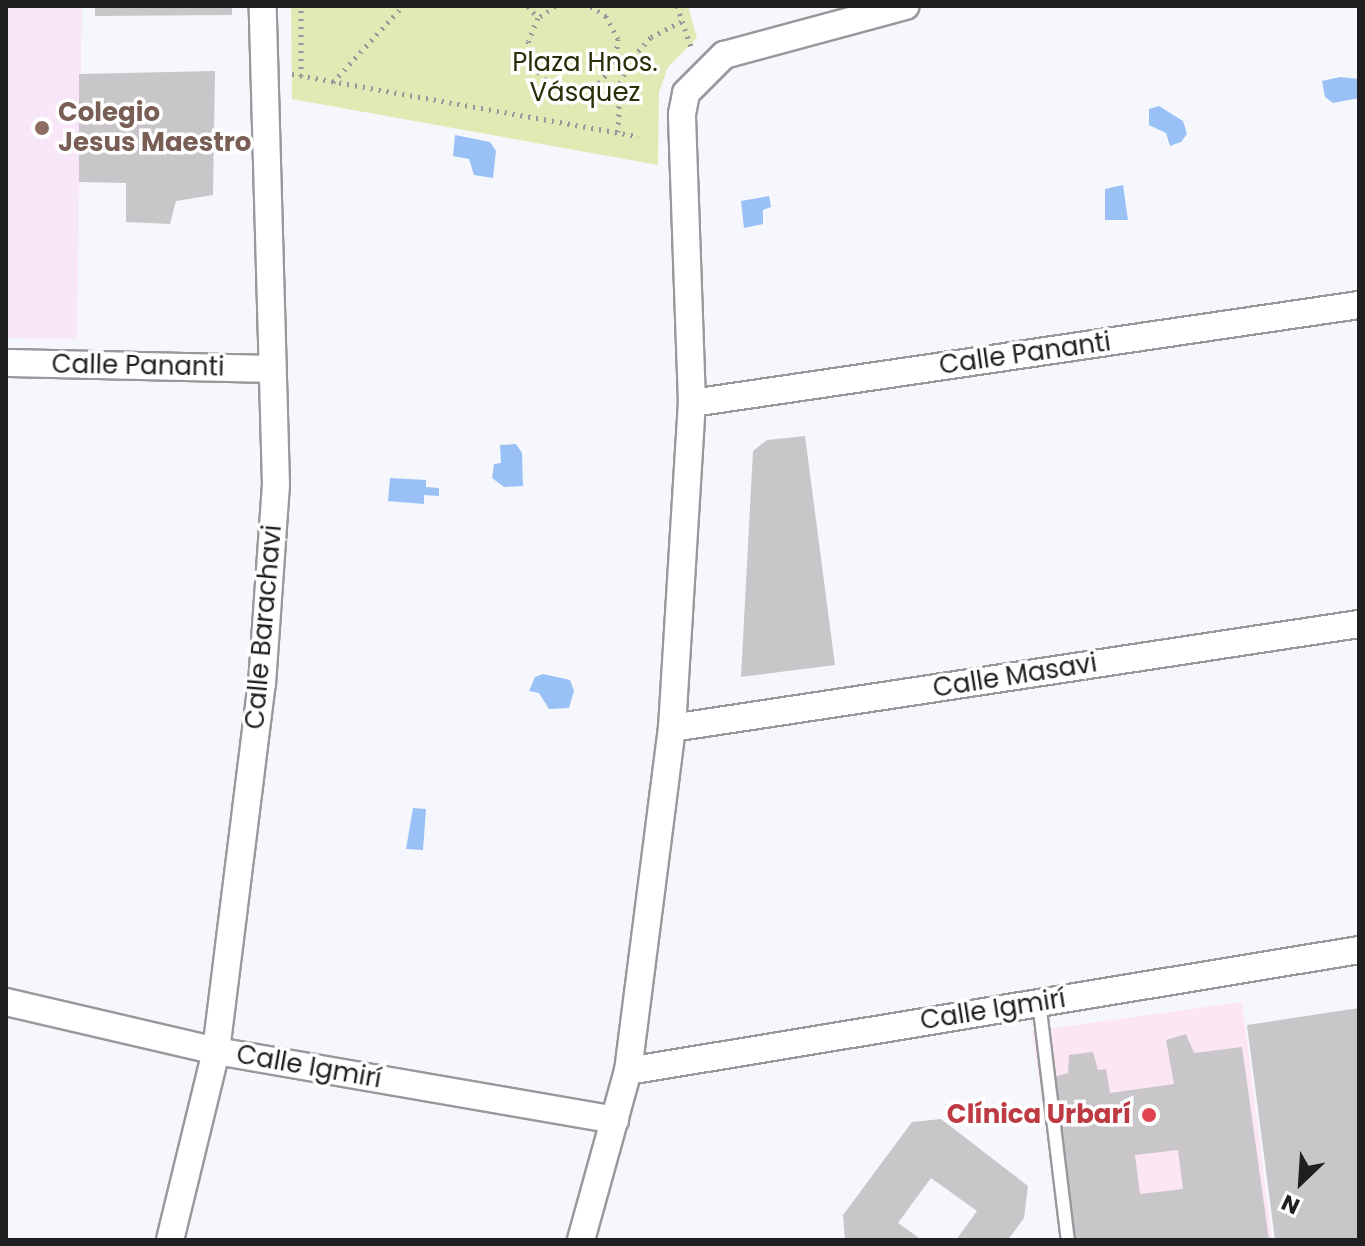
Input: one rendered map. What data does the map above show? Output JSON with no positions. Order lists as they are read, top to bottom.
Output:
{
  "streets": {
    "street": [
      "Calle Pananti",
      "Calle Barachavi",
      "Calle Masavi",
      "Calle Igmirí"
    ]
  },
  "crossings": [
    ["Calle Pananti", "Calle Barachavi"],
    ["Calle Barachavi", "Calle Igmirí"]
  ],
  "parks": ["Plaza Hnos. Vásquez"],
  "places": ["Colegio Jesus Maestro", "Clínica Urbarí"],
  "north": "bottom left"
}
